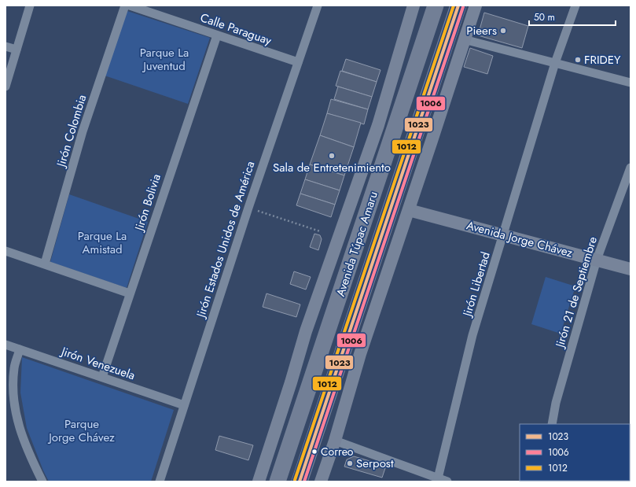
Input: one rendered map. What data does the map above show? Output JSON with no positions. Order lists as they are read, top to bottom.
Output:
{
  "streets": {
    "highway": ["Avenida Túpac Amaru"],
    "main road": ["Avenida Jorge Chávez"],
    "street": [
      "Calle Paraguay",
      "Jirón Colombia",
      "Jirón Bolivia",
      "Jirón Estados Unidos de América",
      "Jirón Libertad",
      "Jirón 21 de Septiembre",
      "Jirón Venezuela"
    ]
  },
  "crossings": [
    ["Calle Paraguay", "Jirón Bolivia"],
    ["Calle Paraguay", "Jirón Estados Unidos de América"],
    ["Jirón Bolivia", "Jirón Venezuela"],
    ["Jirón Estados Unidos de América", "Jirón Venezuela"],
    ["Avenida Jorge Chávez", "Jirón Libertad"],
    ["Avenida Jorge Chávez", "Jirón 21 de Septiembre"]
  ],
  "parks": ["Parque La Juventud", "Parque La Amistad", "Parque Jorge Chávez"],
  "places": [
    "Pieers",
    "FRIDEY",
    "Sala de Entretenimiento",
    "Correo",
    "Serpost"
  ],
  "lines": ["transit line 1023", "transit line 1012", "transit line 1006"],
  "legend": ["1023", "1006", "1012"],
  "scale_bar": "50 m"
}
